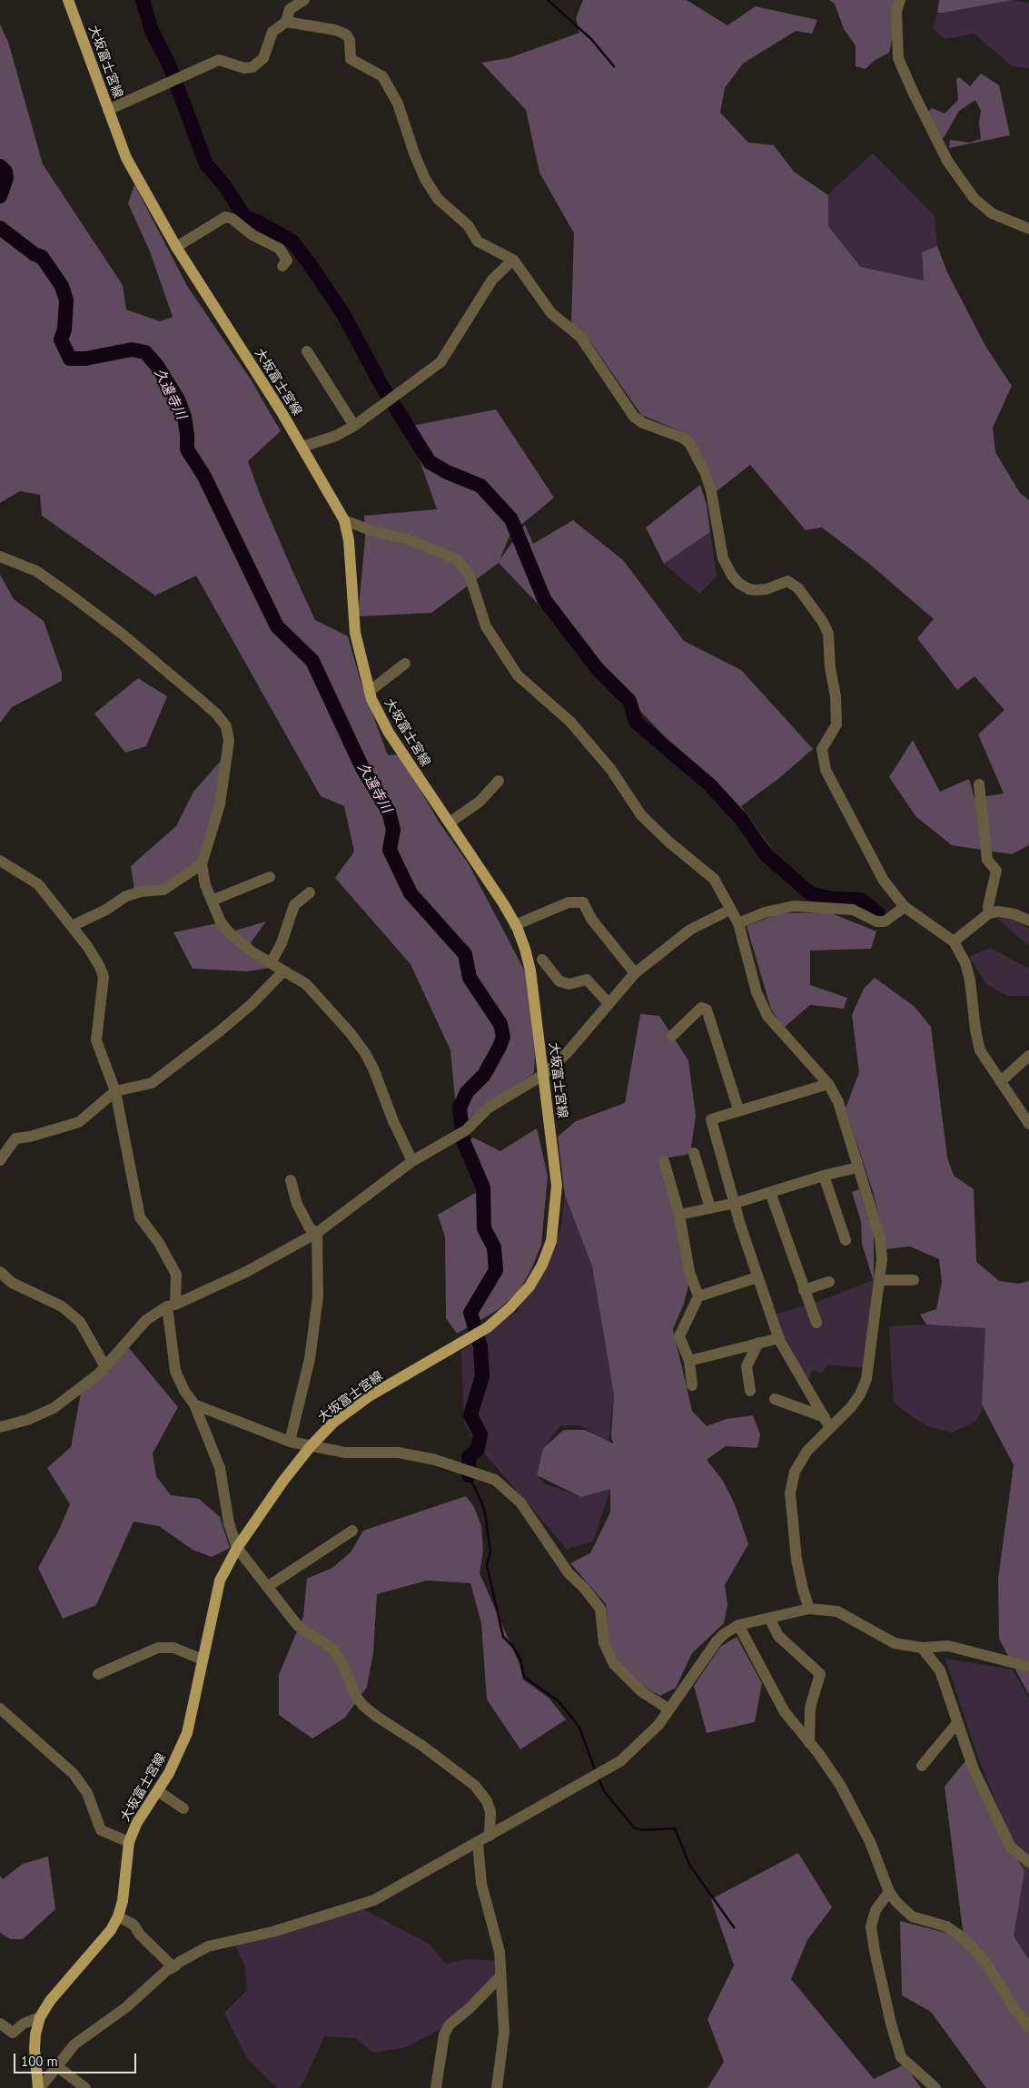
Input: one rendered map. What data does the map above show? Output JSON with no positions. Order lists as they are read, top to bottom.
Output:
{
  "streets": {
    "main road": ["大坂富士宮線"]
  },
  "water": ["久遠寺川"],
  "scale_bar": "100 m"
}
